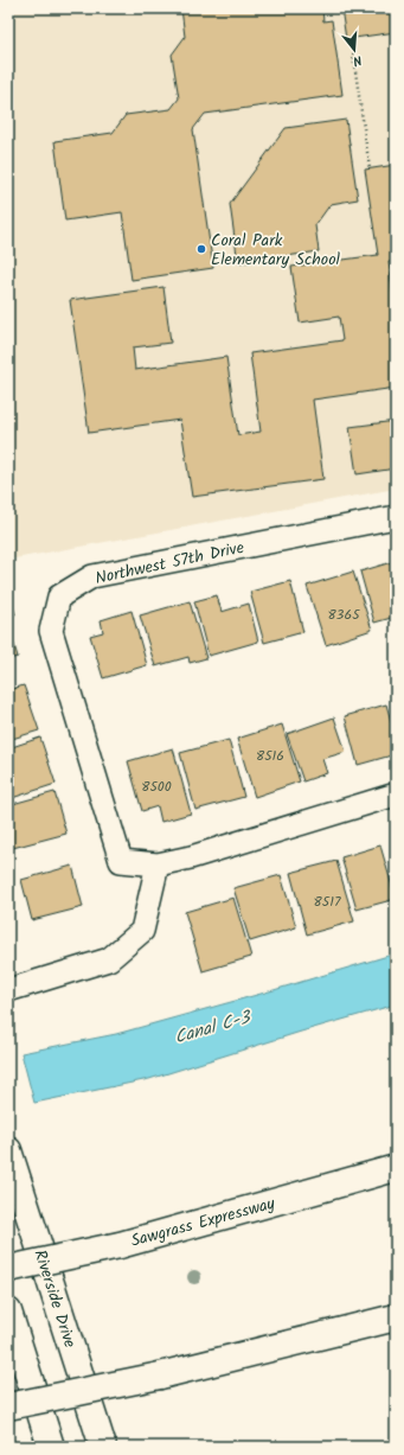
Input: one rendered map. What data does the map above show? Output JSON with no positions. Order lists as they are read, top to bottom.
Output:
{
  "streets": {
    "main road": ["Sawgrass Expressway", "Riverside Drive"],
    "street": ["Northwest 57th Drive"]
  },
  "water": ["Canal C-3"],
  "places": ["Coral Park Elementary School"],
  "house_numbers": [
    "8365",
    "8516",
    "8500",
    "8517"
  ],
  "north": "bottom"
}
